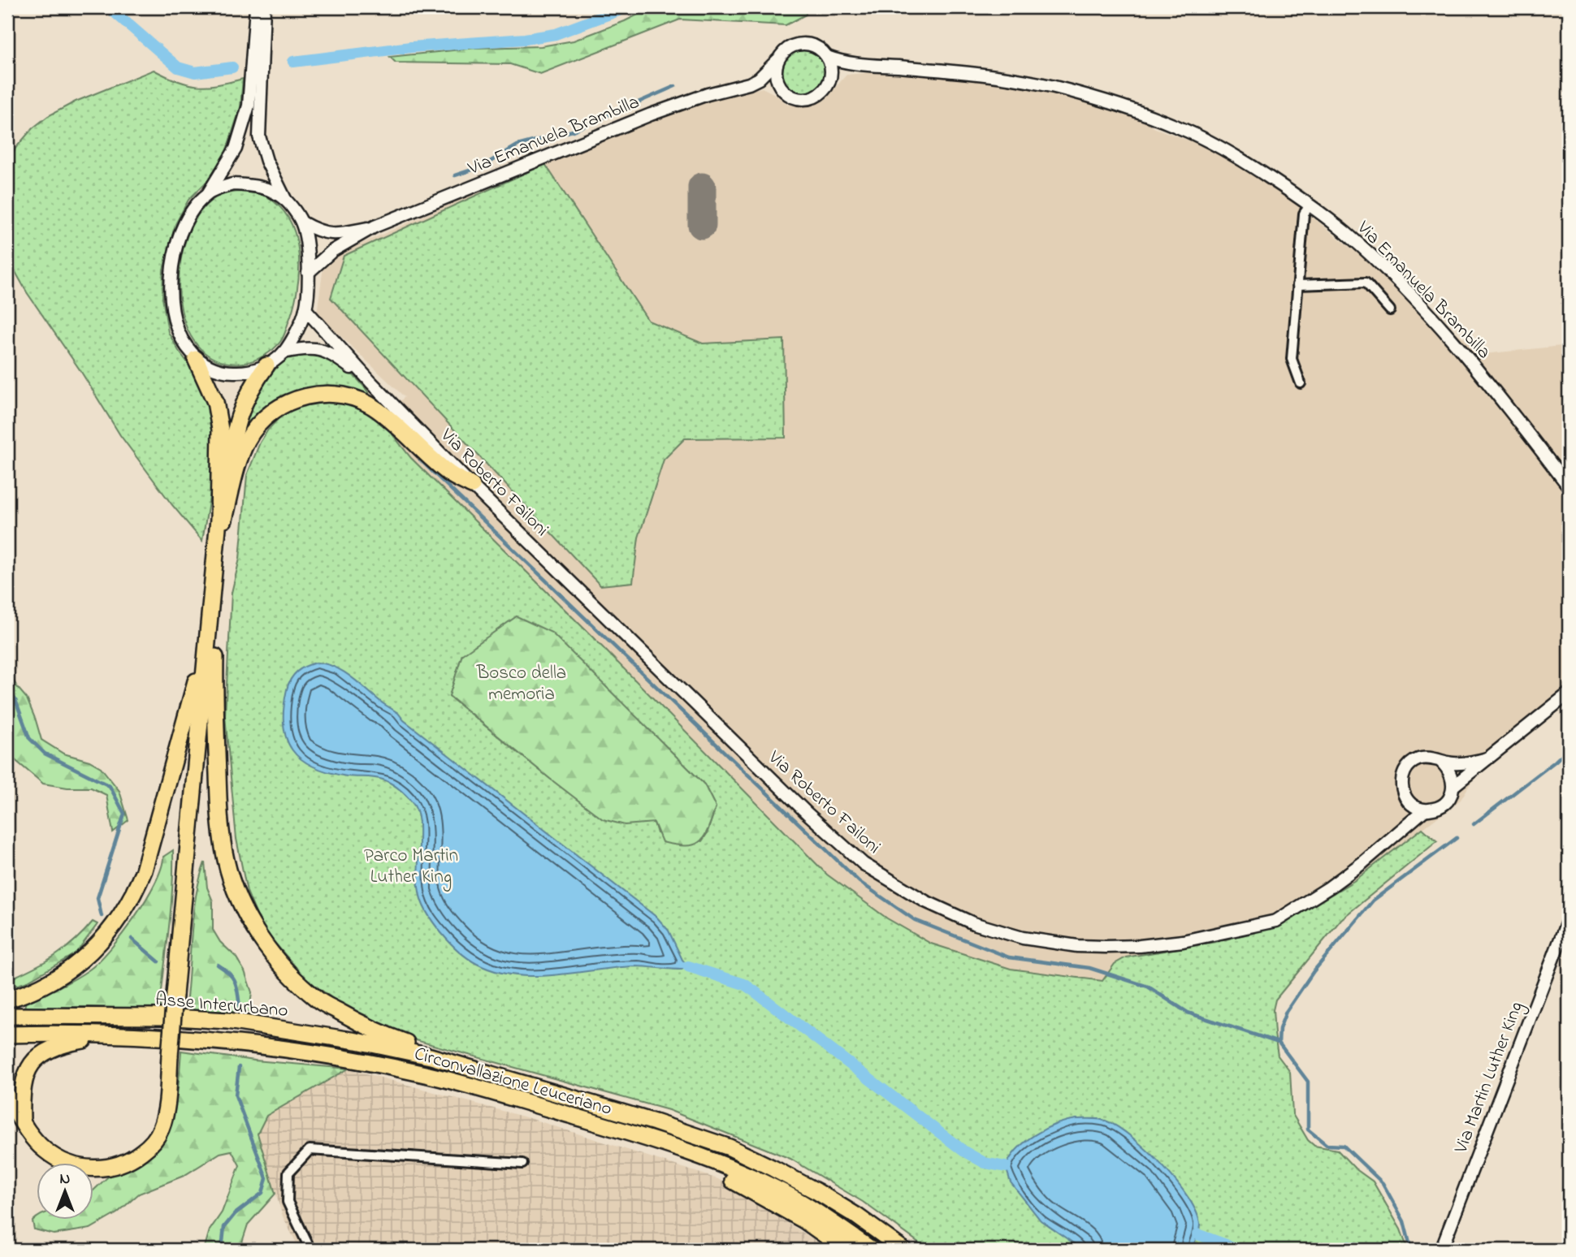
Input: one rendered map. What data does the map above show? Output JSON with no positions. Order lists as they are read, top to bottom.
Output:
{
  "streets": {
    "highway": ["Asse Interurbano", "Circonvallazione Leuceriano"],
    "street": ["Via Emanuela Brambilla", "Via Roberto Failoni", "Via Martin Luther King"]
  },
  "crossings": [
    ["Via Emanuela Brambilla", "Via Roberto Failoni"],
    ["Asse Interurbano", "Circonvallazione Leuceriano"]
  ],
  "parks": ["Bosco della memoria", "Parco Martin Luther King"],
  "north": "top"
}
